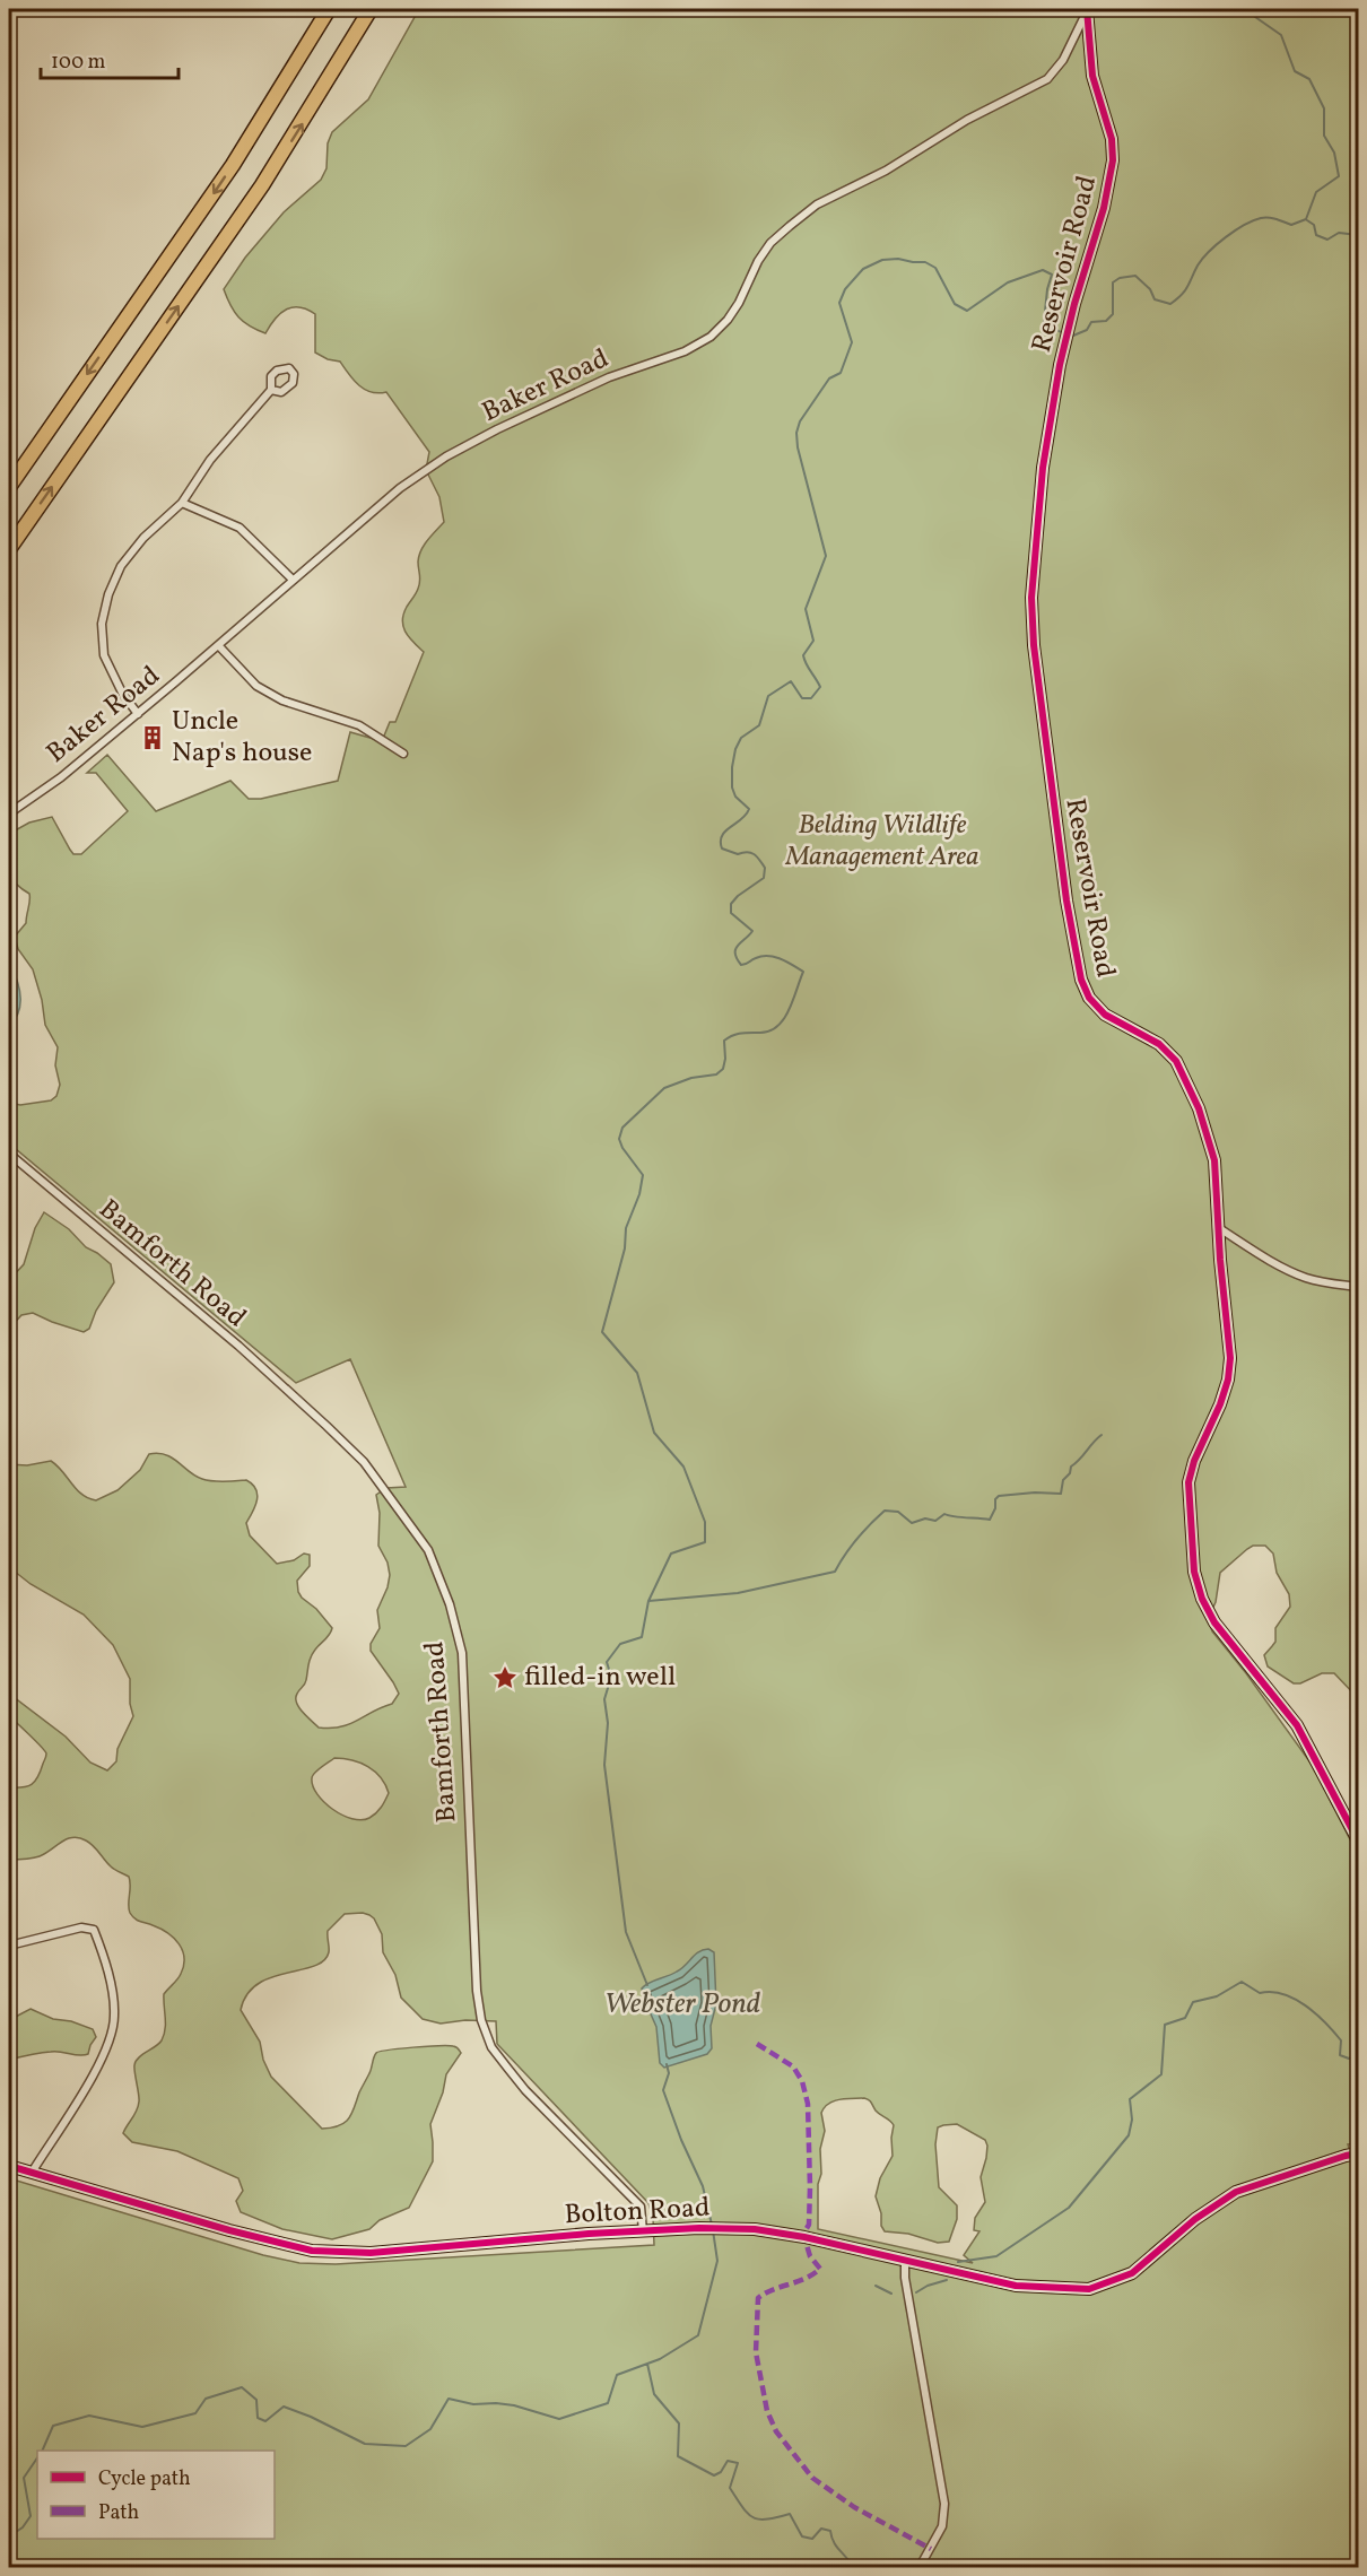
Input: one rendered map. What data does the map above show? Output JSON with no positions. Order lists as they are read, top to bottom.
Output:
{
  "streets": {
    "street": [
      "Reservoir Road",
      "Baker Road",
      "Bamforth Road",
      "Bolton Road"
    ]
  },
  "crossings": [
    ["Reservoir Road", "Baker Road"],
    ["Bamforth Road", "Bolton Road"]
  ],
  "water": ["Webster Pond"],
  "parks": ["Belding Wildlife Management Area"],
  "places": {
    "building": ["Uncle Nap's house"],
    "place": ["filled-in well"]
  },
  "legend": ["Cycle path", "Path"],
  "scale_bar": "100 m"
}
